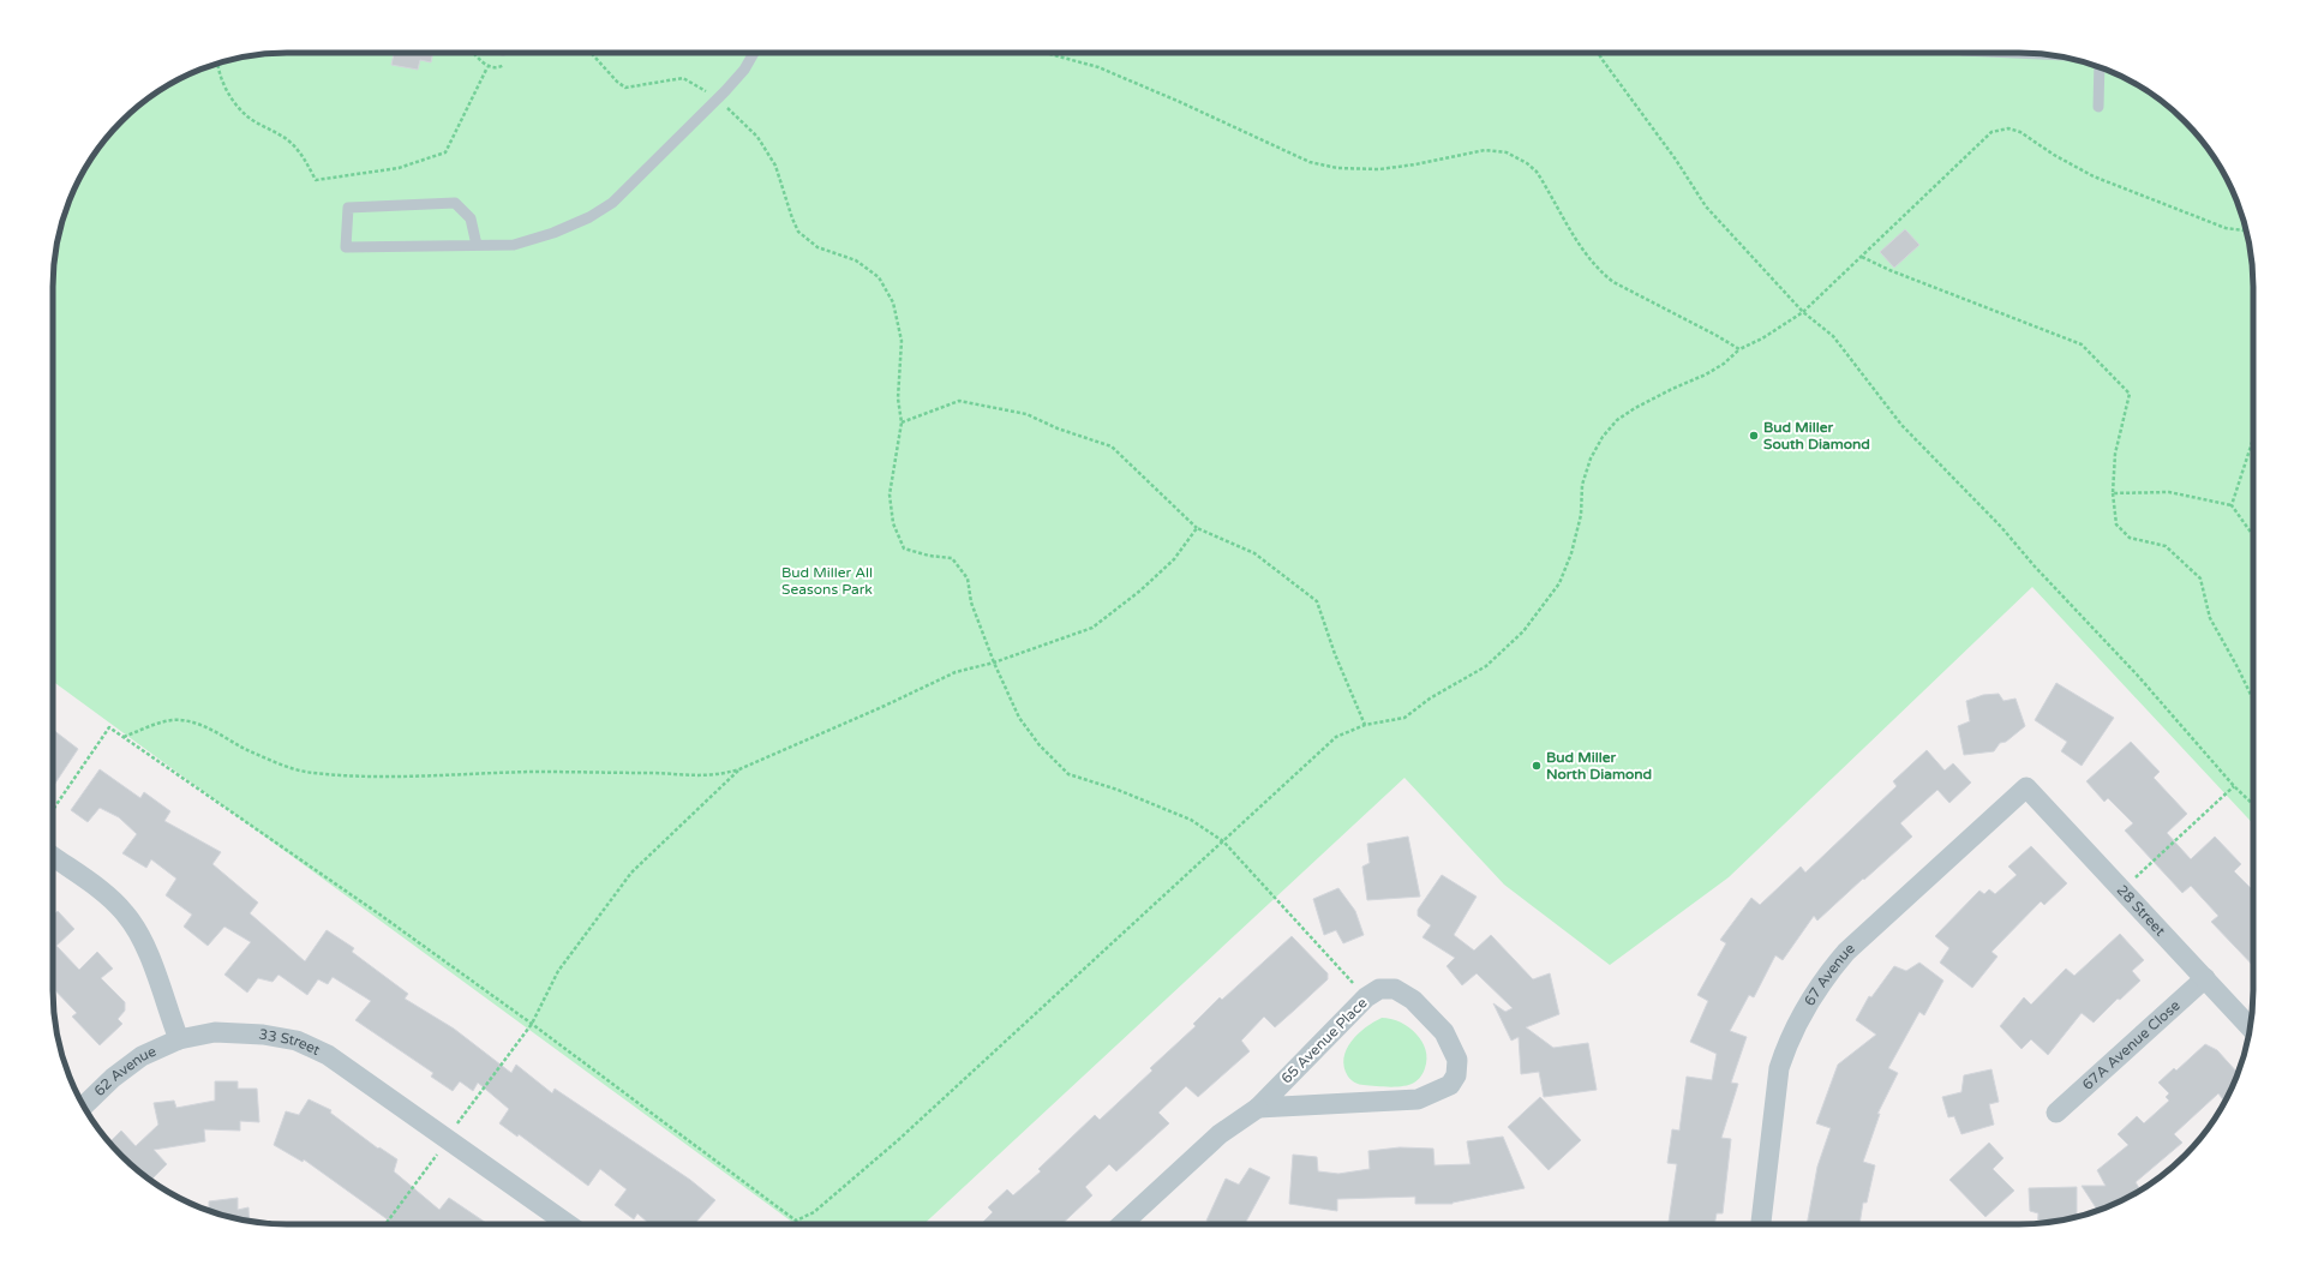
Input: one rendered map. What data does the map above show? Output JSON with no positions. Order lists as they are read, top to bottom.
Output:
{
  "streets": {
    "street": [
      "28 Street",
      "67 Avenue",
      "65 Avenue Place",
      "33 Street",
      "67A Avenue Close",
      "62 Avenue"
    ]
  },
  "crossings": [
    ["28 Street", "67 Avenue"],
    ["28 Street", "67A Avenue Close"],
    ["33 Street", "62 Avenue"]
  ],
  "parks": ["Bud Miller All Seasons Park"],
  "places": ["Bud Miller South Diamond", "Bud Miller North Diamond"]
}
